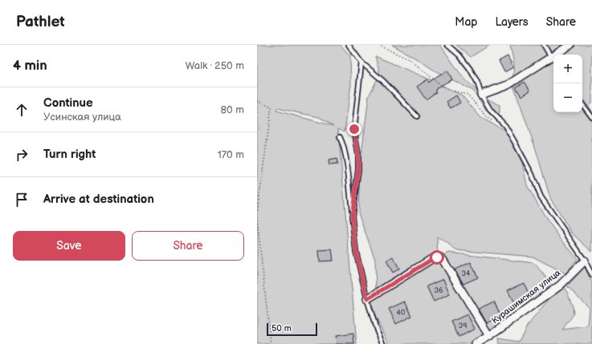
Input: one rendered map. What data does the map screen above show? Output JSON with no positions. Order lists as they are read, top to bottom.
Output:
{
  "streets": {
    "street": ["Курашимская улица"]
  },
  "house_numbers": [
    "34",
    "36",
    "40",
    "39"
  ],
  "scale_bar": "50 m",
  "page": {
    "header": "Pathlet",
    "nav": ["Map", "Layers", "Share"],
    "heading": ["4 min", "Walk · 250 m"],
    "map_buttons": ["+", "−"],
    "list": [
      ["Continue", "Усинская улица", "80 m"],
      ["Turn right", "170 m"],
      "Arrive at destination"
    ],
    "buttons": ["Save", "Share"],
    "scale": "50 m"
  }
}
